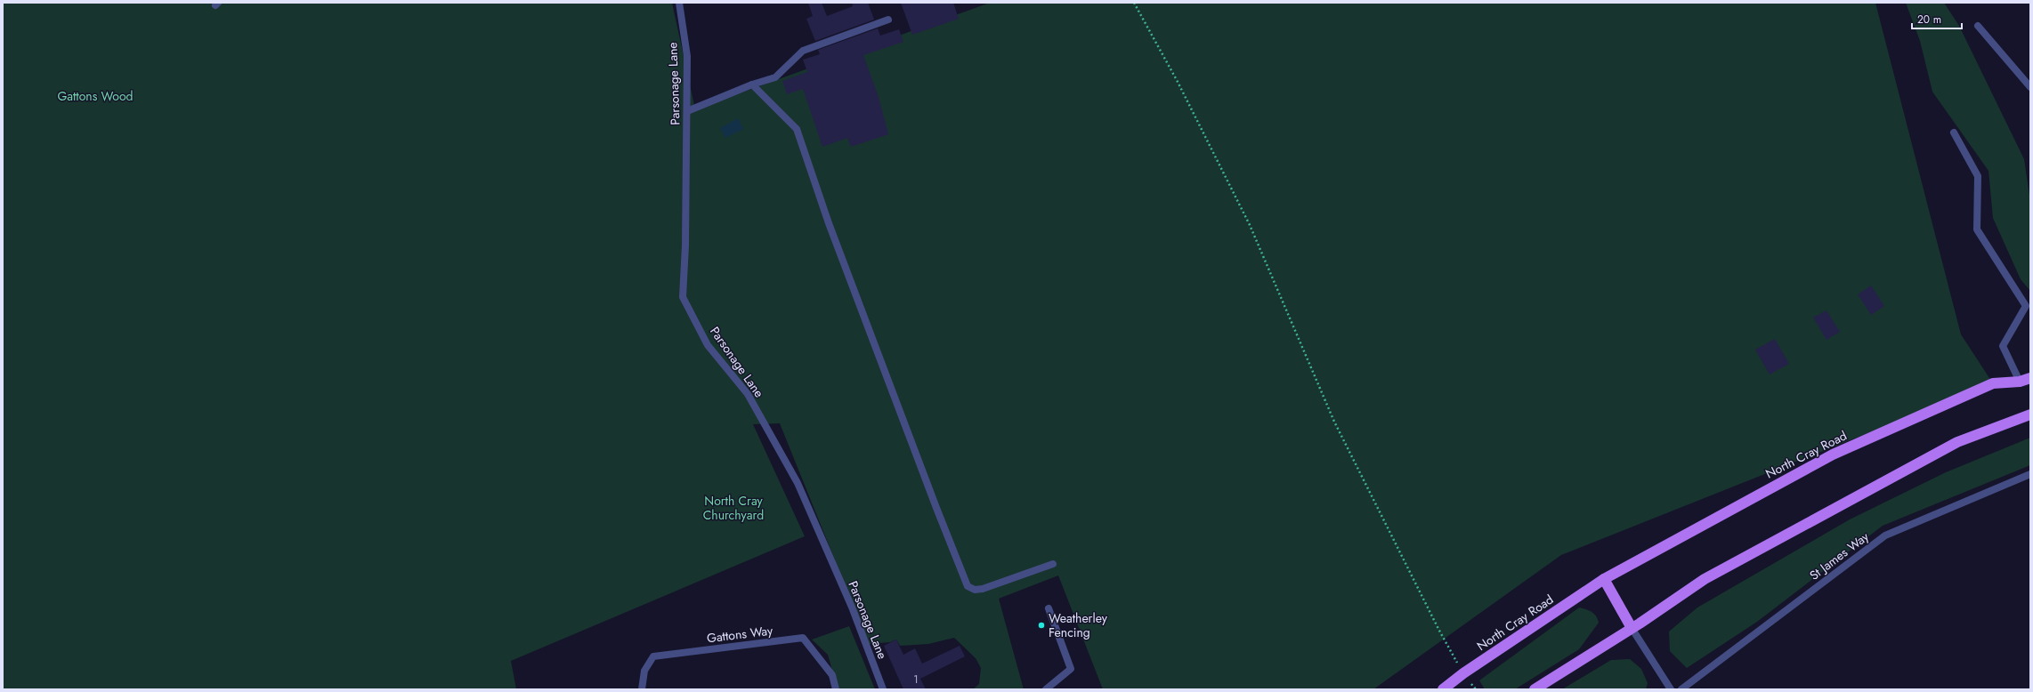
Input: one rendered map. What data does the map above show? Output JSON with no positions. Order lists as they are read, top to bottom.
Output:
{
  "streets": {
    "main road": ["North Cray Road"],
    "street": ["Parsonage Lane", "St James Way", "Gattons Way"]
  },
  "parks": ["Gattons Wood", "North Cray Churchyard"],
  "places": ["Weatherley Fencing"],
  "house_numbers": ["1"],
  "scale_bar": "20 m"
}
